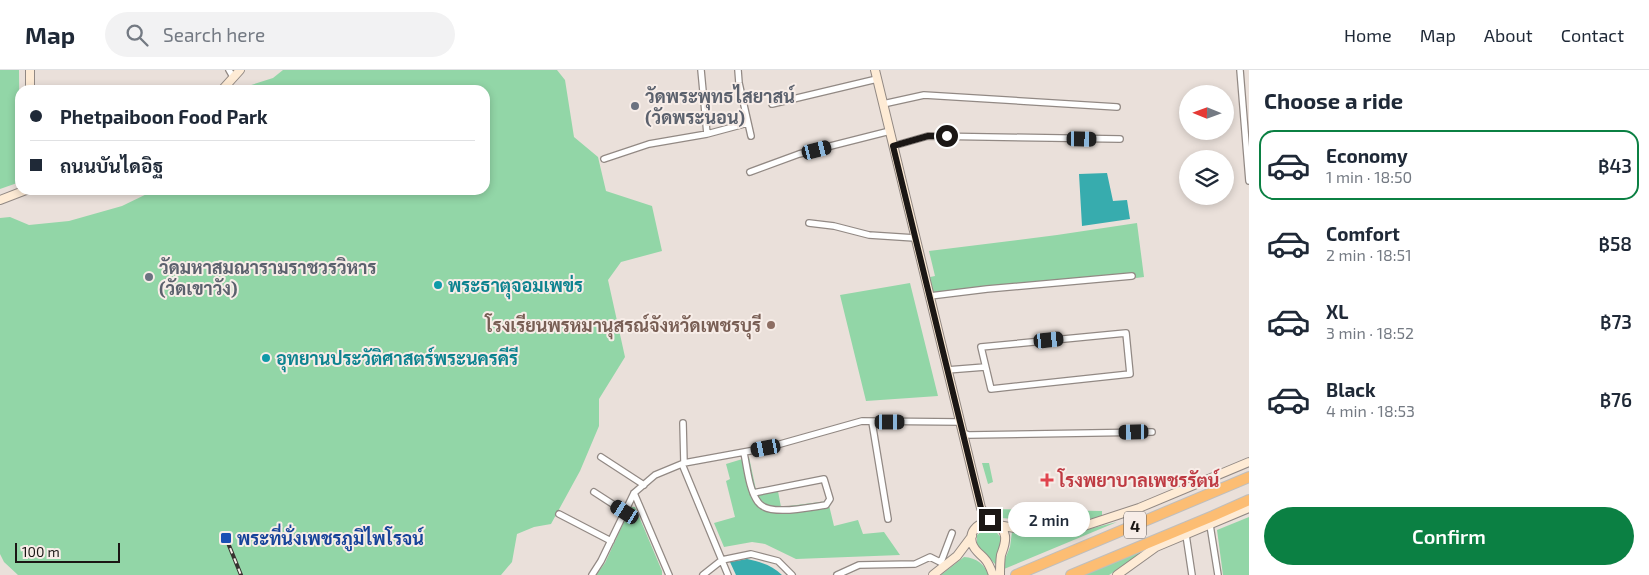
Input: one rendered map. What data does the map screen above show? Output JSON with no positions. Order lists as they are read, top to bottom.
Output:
{
  "streets": {
    "highway": ["4"]
  },
  "places": {
    "other": [
      "วัดพระพุทธไสยาสน์ (วัดพระนอน)",
      "วัดมหาสมณารามราชวรวิหาร (วัดเขาวัง)",
      "พระธาตุจอมเพข่ร",
      "โรงเรียนพรหมานุสรณ์จังหวัดเพชรบุรี",
      "อุทยานประวัติศาสตร์พระนครคีรี"
    ],
    "health": ["โรงพยาบาลเพชรรัตน์"],
    "transit": ["พระที่นั่งเพชรภูมิไพโรจน์"]
  },
  "scale_bar": "100 m",
  "north": "left",
  "page": {
    "header": "Map",
    "search": "Search here",
    "nav": [
      "Home",
      "Map",
      "About",
      "Contact"
    ],
    "heading": "Choose a ride",
    "banner": ["Phetpaiboon Food Park", "ถนนบันไดอิฐ"],
    "list": [
      {
        "name": "Economy",
        "note": "1 min · 18:50",
        "value": "฿43"
      },
      {
        "name": "Comfort",
        "note": "2 min · 18:51",
        "value": "฿58"
      },
      {
        "name": "XL",
        "note": "3 min · 18:52",
        "value": "฿73"
      },
      {
        "name": "Black",
        "note": "4 min · 18:53",
        "value": "฿76"
      }
    ],
    "buttons": "Confirm",
    "bubble": "2 min",
    "scale": "100 m"
  }
}
